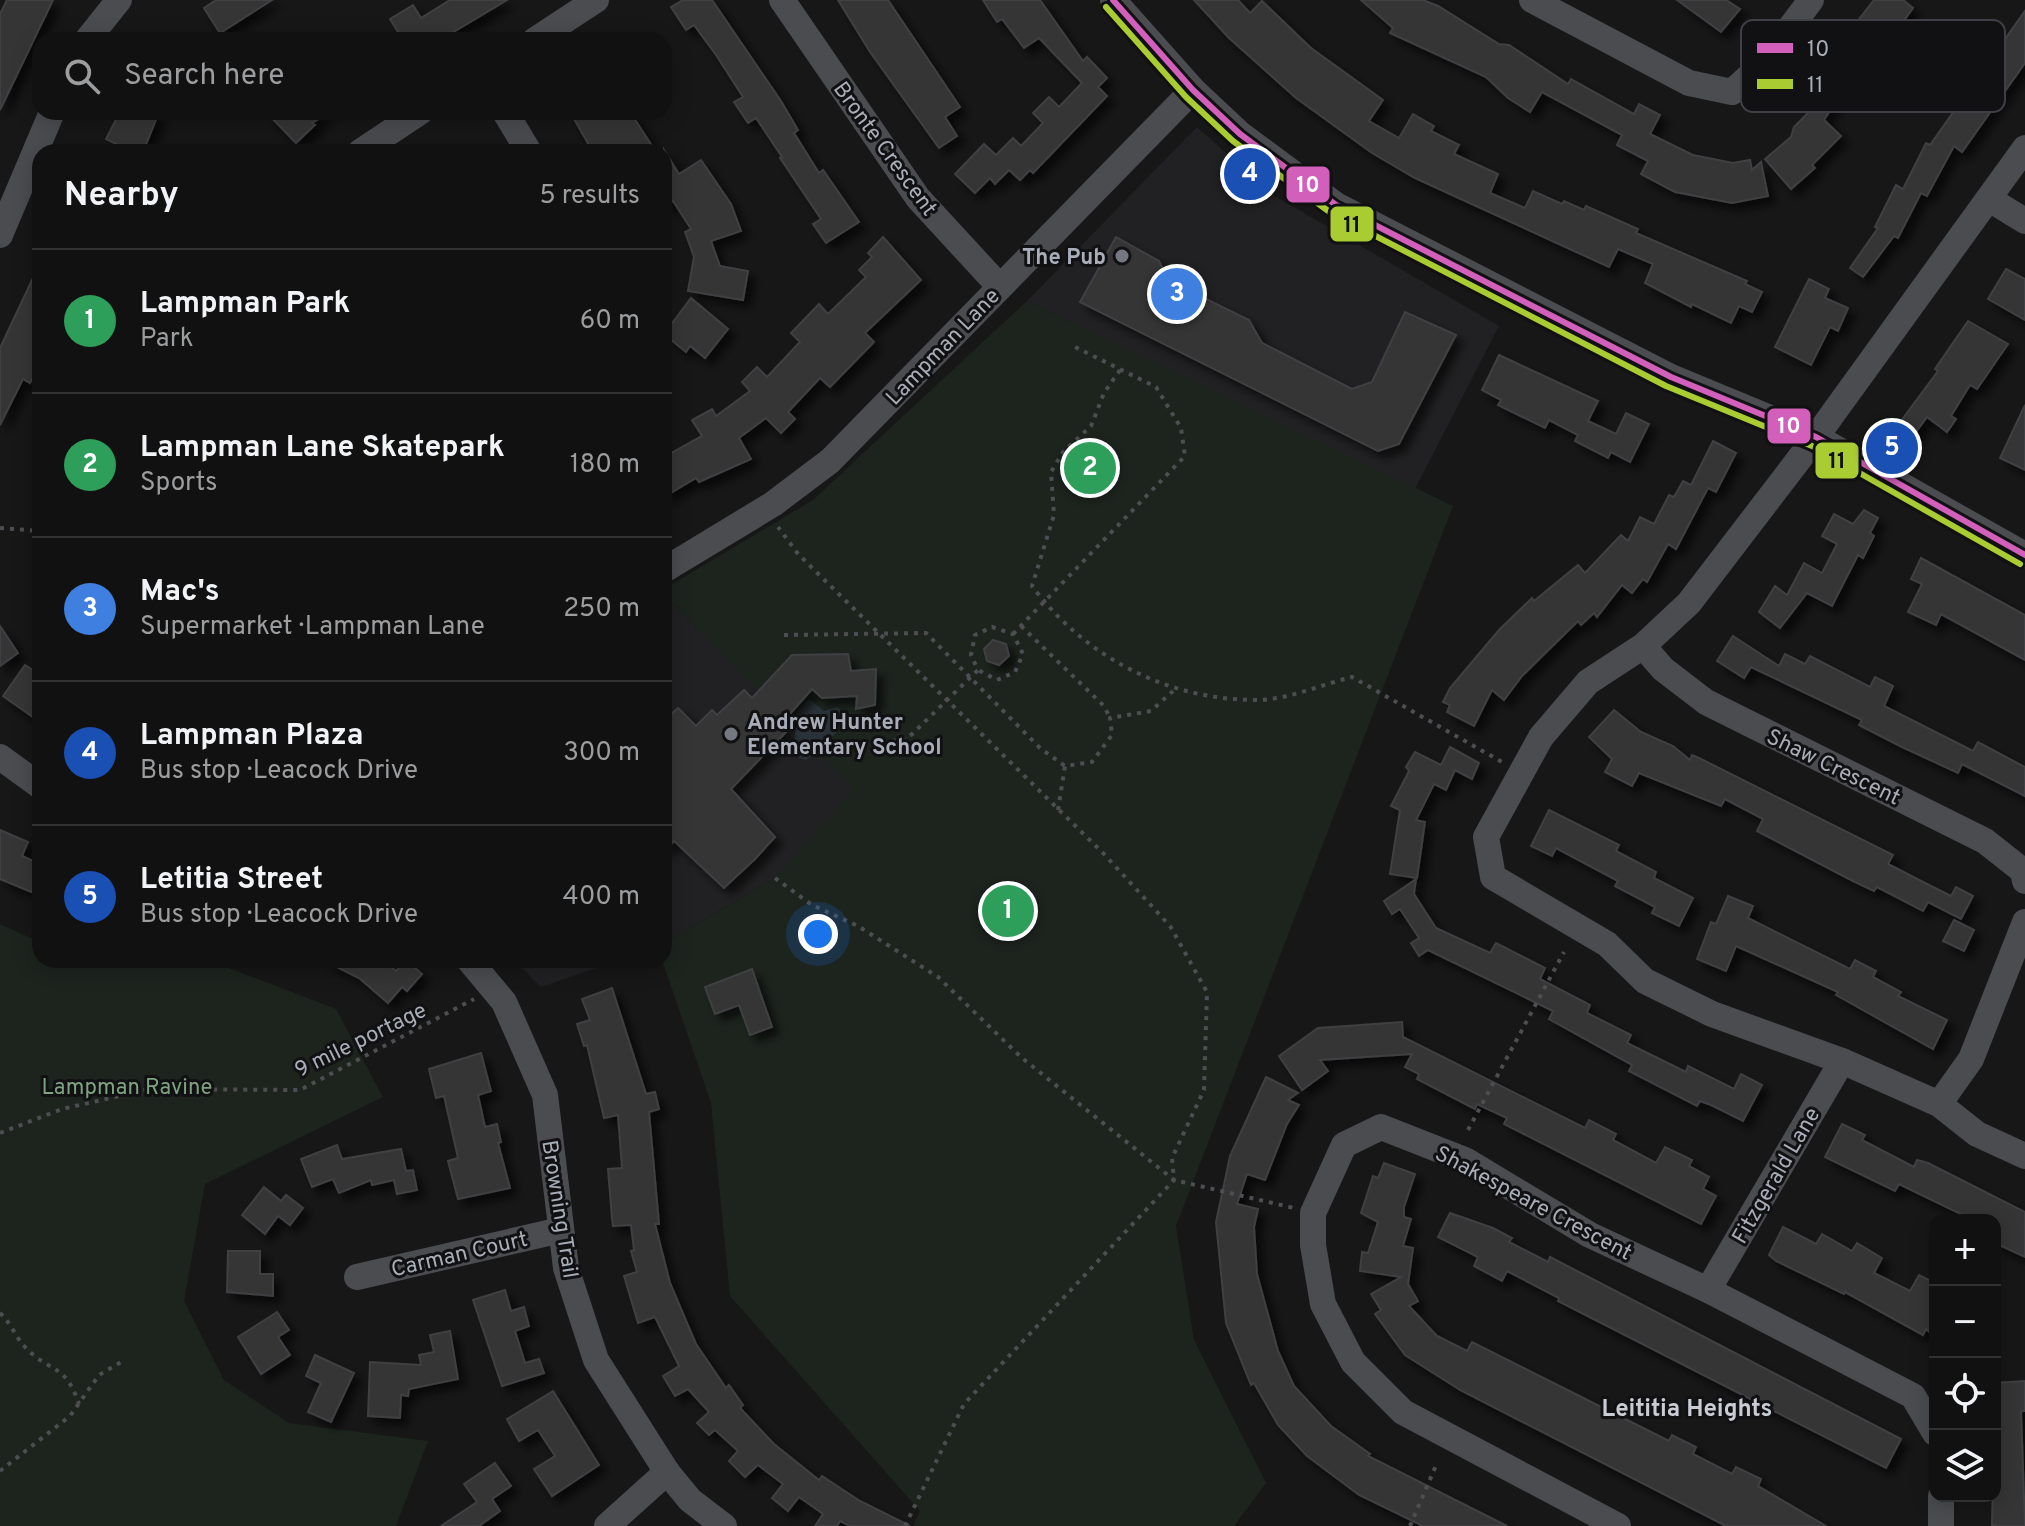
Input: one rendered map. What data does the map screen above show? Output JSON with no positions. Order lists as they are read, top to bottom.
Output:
{
  "streets": {
    "street": [
      "Bronte Crescent",
      "Lampman Lane",
      "Shaw Crescent",
      "Fitzgerald Lane",
      "Shakespeare Crescent",
      "Browning Trail",
      "Carman Court"
    ],
    "path": ["9 mile portage"]
  },
  "crossings": [
    ["Bronte Crescent", "Lampman Lane"],
    ["9 mile portage", "Browning Trail"],
    ["Fitzgerald Lane", "Shakespeare Crescent"],
    ["Browning Trail", "Carman Court"]
  ],
  "districts": ["Leititia Heights"],
  "parks": ["Lampman Ravine"],
  "places": ["The Pub", "Andrew Hunter Elementary School"],
  "lines": ["transit line 10", "transit line 11"],
  "legend": ["10", "11"],
  "page": {
    "search": "Search here",
    "pins": [
      "4",
      "3",
      "5",
      "2",
      "1"
    ],
    "heading": ["Nearby", "5 results"],
    "list": [
      {
        "mark": "1",
        "name": "Lampman Park",
        "note": "Park",
        "value": "60 m"
      },
      {
        "mark": "2",
        "name": "Lampman Lane Skatepark",
        "note": "Sports",
        "value": "180 m"
      },
      {
        "mark": "3",
        "name": "Mac's",
        "note": "Supermarket · Lampman Lane",
        "value": "250 m"
      },
      {
        "mark": "4",
        "name": "Lampman Plaza",
        "note": "Bus stop · Leacock Drive",
        "value": "300 m"
      },
      {
        "mark": "5",
        "name": "Letitia Street",
        "note": "Bus stop · Leacock Drive",
        "value": "400 m"
      }
    ],
    "map_buttons": ["+", "−"]
  }
}
